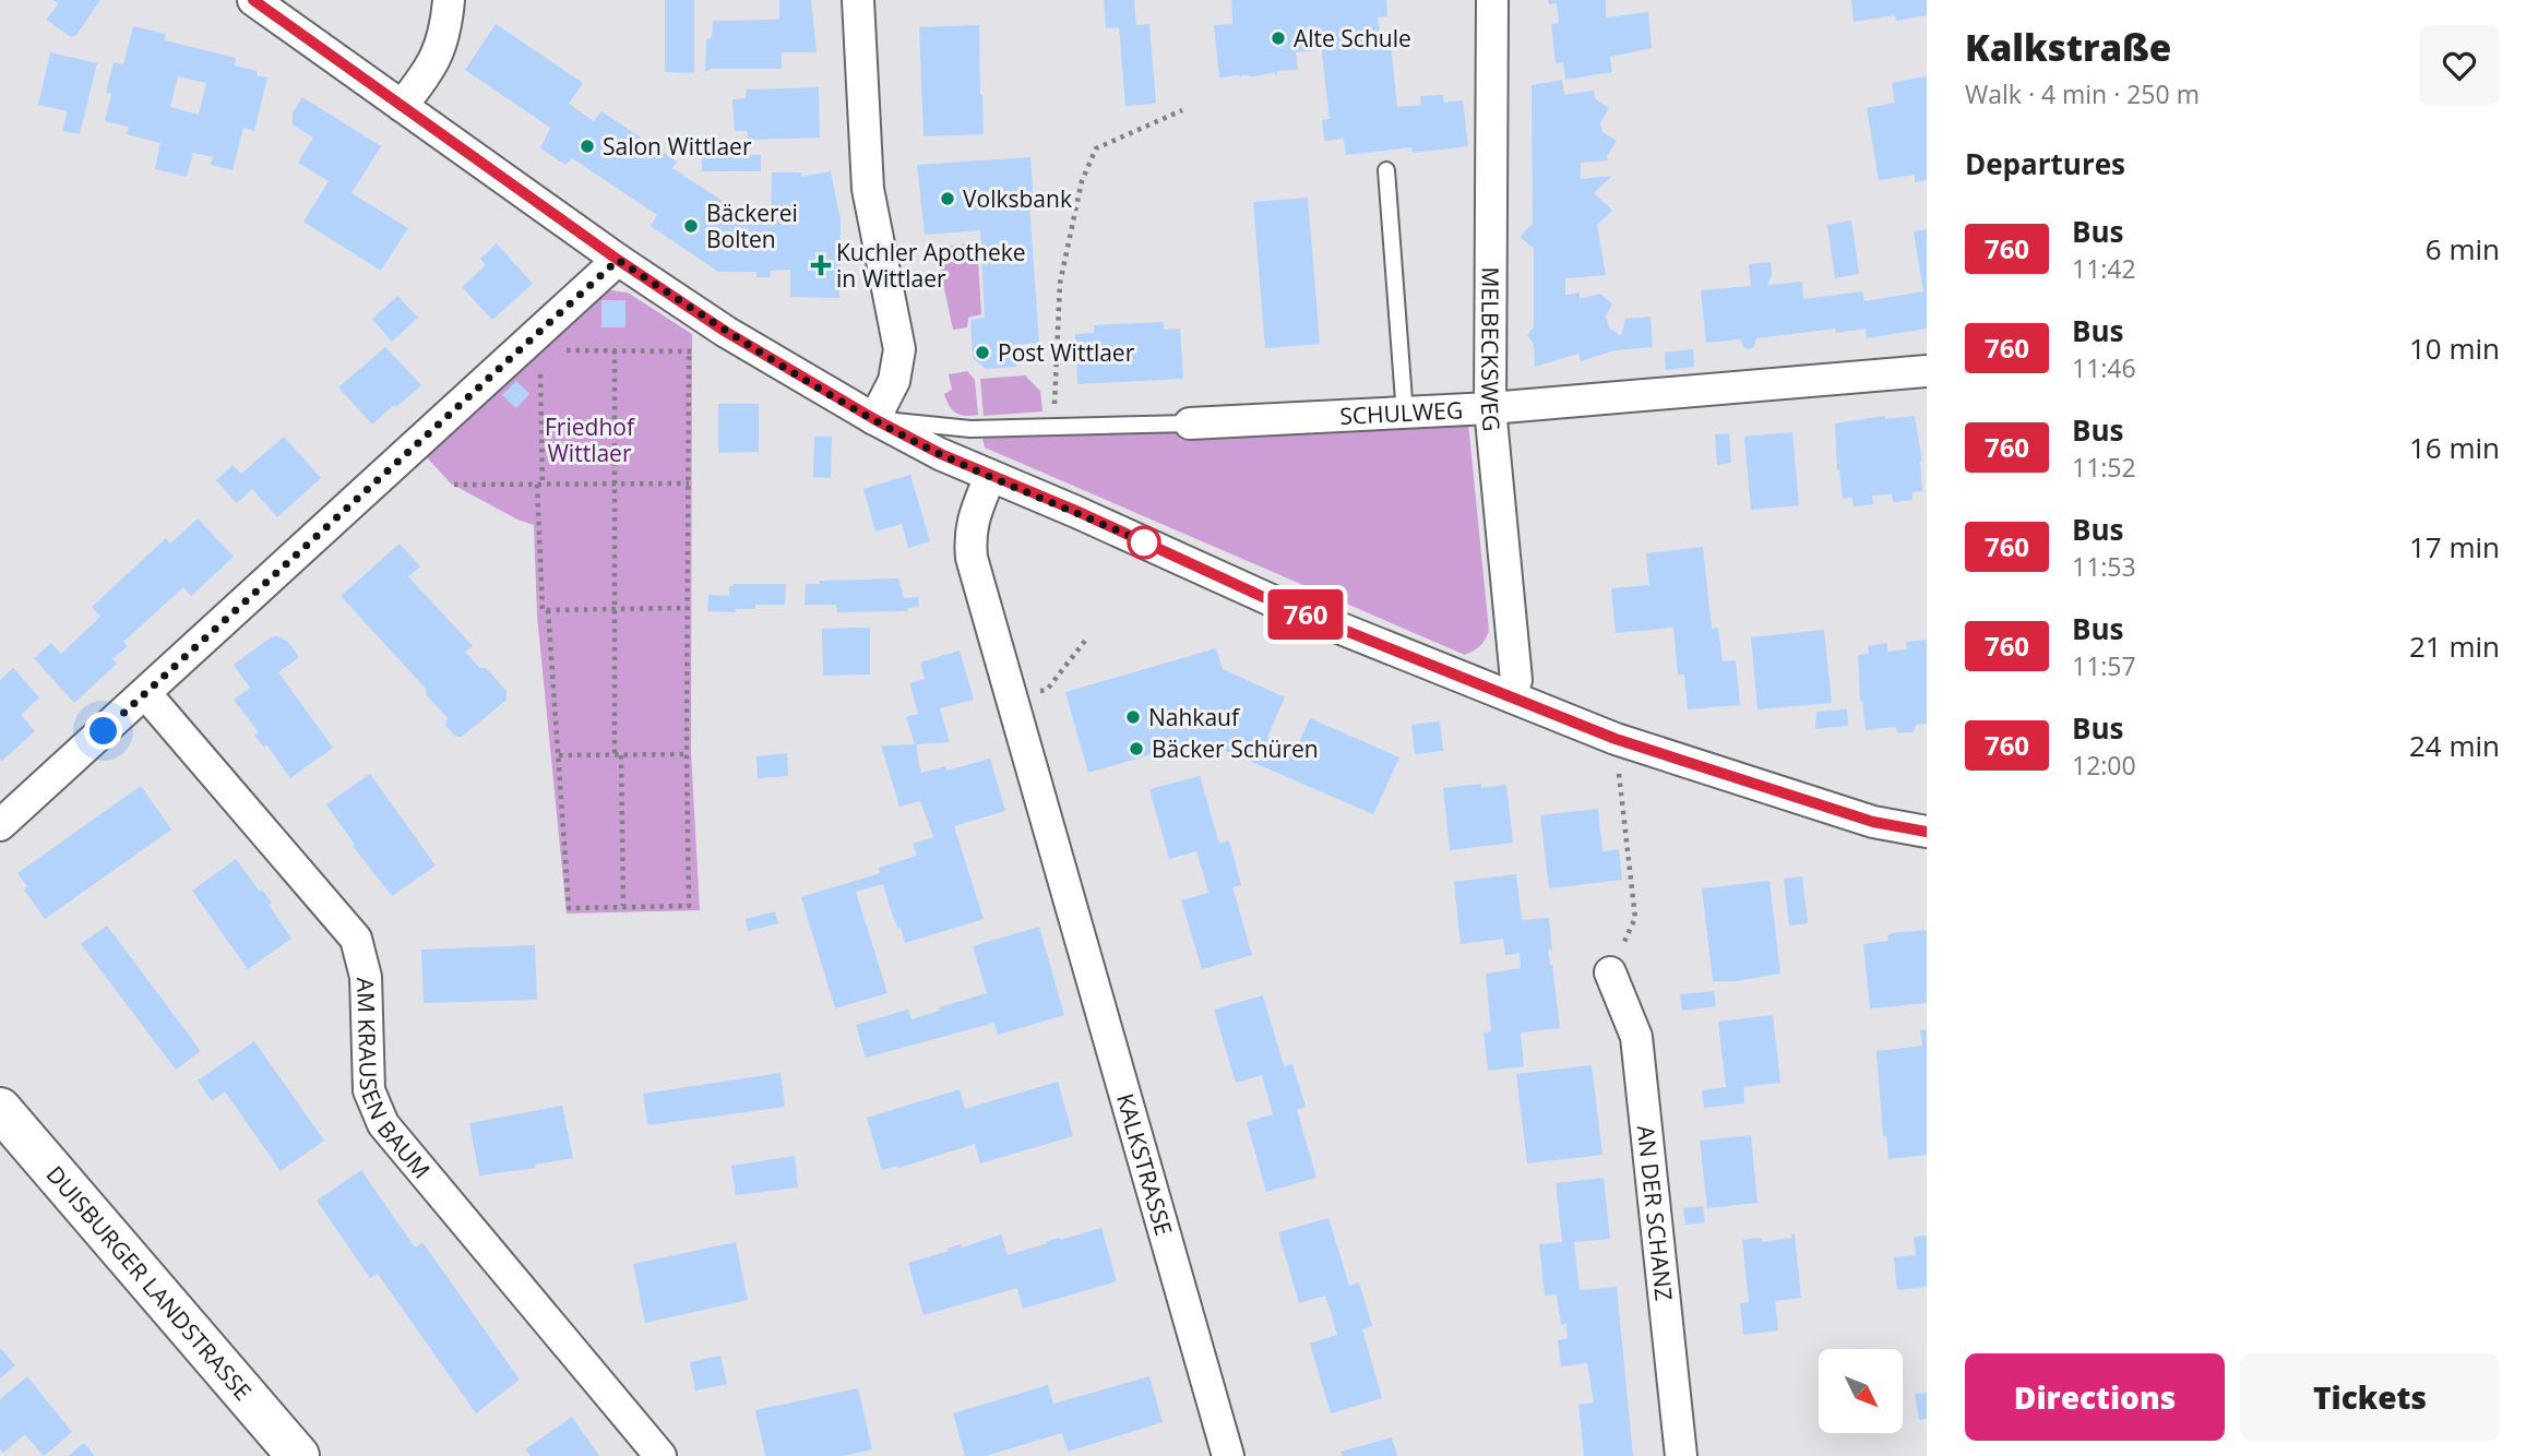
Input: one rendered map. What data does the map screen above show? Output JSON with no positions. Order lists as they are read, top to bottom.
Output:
{
  "streets": {
    "main road": ["DUISBURGER LANDSTRASSE"],
    "street": [
      "MELBECKSWEG",
      "SCHULWEG",
      "AM KRAUSEN BAUM",
      "KALKSTRASSE",
      "AN DER SCHANZ"
    ]
  },
  "crossings": [
    ["MELBECKSWEG", "SCHULWEG"]
  ],
  "parks": ["Friedhof Wittlaer"],
  "places": {
    "other": [
      "Alte Schule",
      "Salon Wittlaer",
      "Volksbank",
      "Bäckerei Bolten",
      "Post Wittlaer",
      "Nahkauf",
      "Bäcker Schüren"
    ],
    "health": ["Kuchler Apotheke in Wittlaer"]
  },
  "lines": ["bus line 760"],
  "north": "bottom right",
  "page": {
    "on_map": "760",
    "heading": [
      ["Kalkstraße", "Walk · 4 min · 250 m"],
      "Departures"
    ],
    "list": [
      {
        "mark": "760",
        "name": "Bus",
        "note": "11:42",
        "value": "6 min"
      },
      {
        "mark": "760",
        "name": "Bus",
        "note": "11:46",
        "value": "10 min"
      },
      {
        "mark": "760",
        "name": "Bus",
        "note": "11:52",
        "value": "16 min"
      },
      {
        "mark": "760",
        "name": "Bus",
        "note": "11:53",
        "value": "17 min"
      },
      {
        "mark": "760",
        "name": "Bus",
        "note": "11:57",
        "value": "21 min"
      },
      {
        "mark": "760",
        "name": "Bus",
        "note": "12:00",
        "value": "24 min"
      }
    ],
    "buttons": ["Directions", "Tickets"]
  }
}
